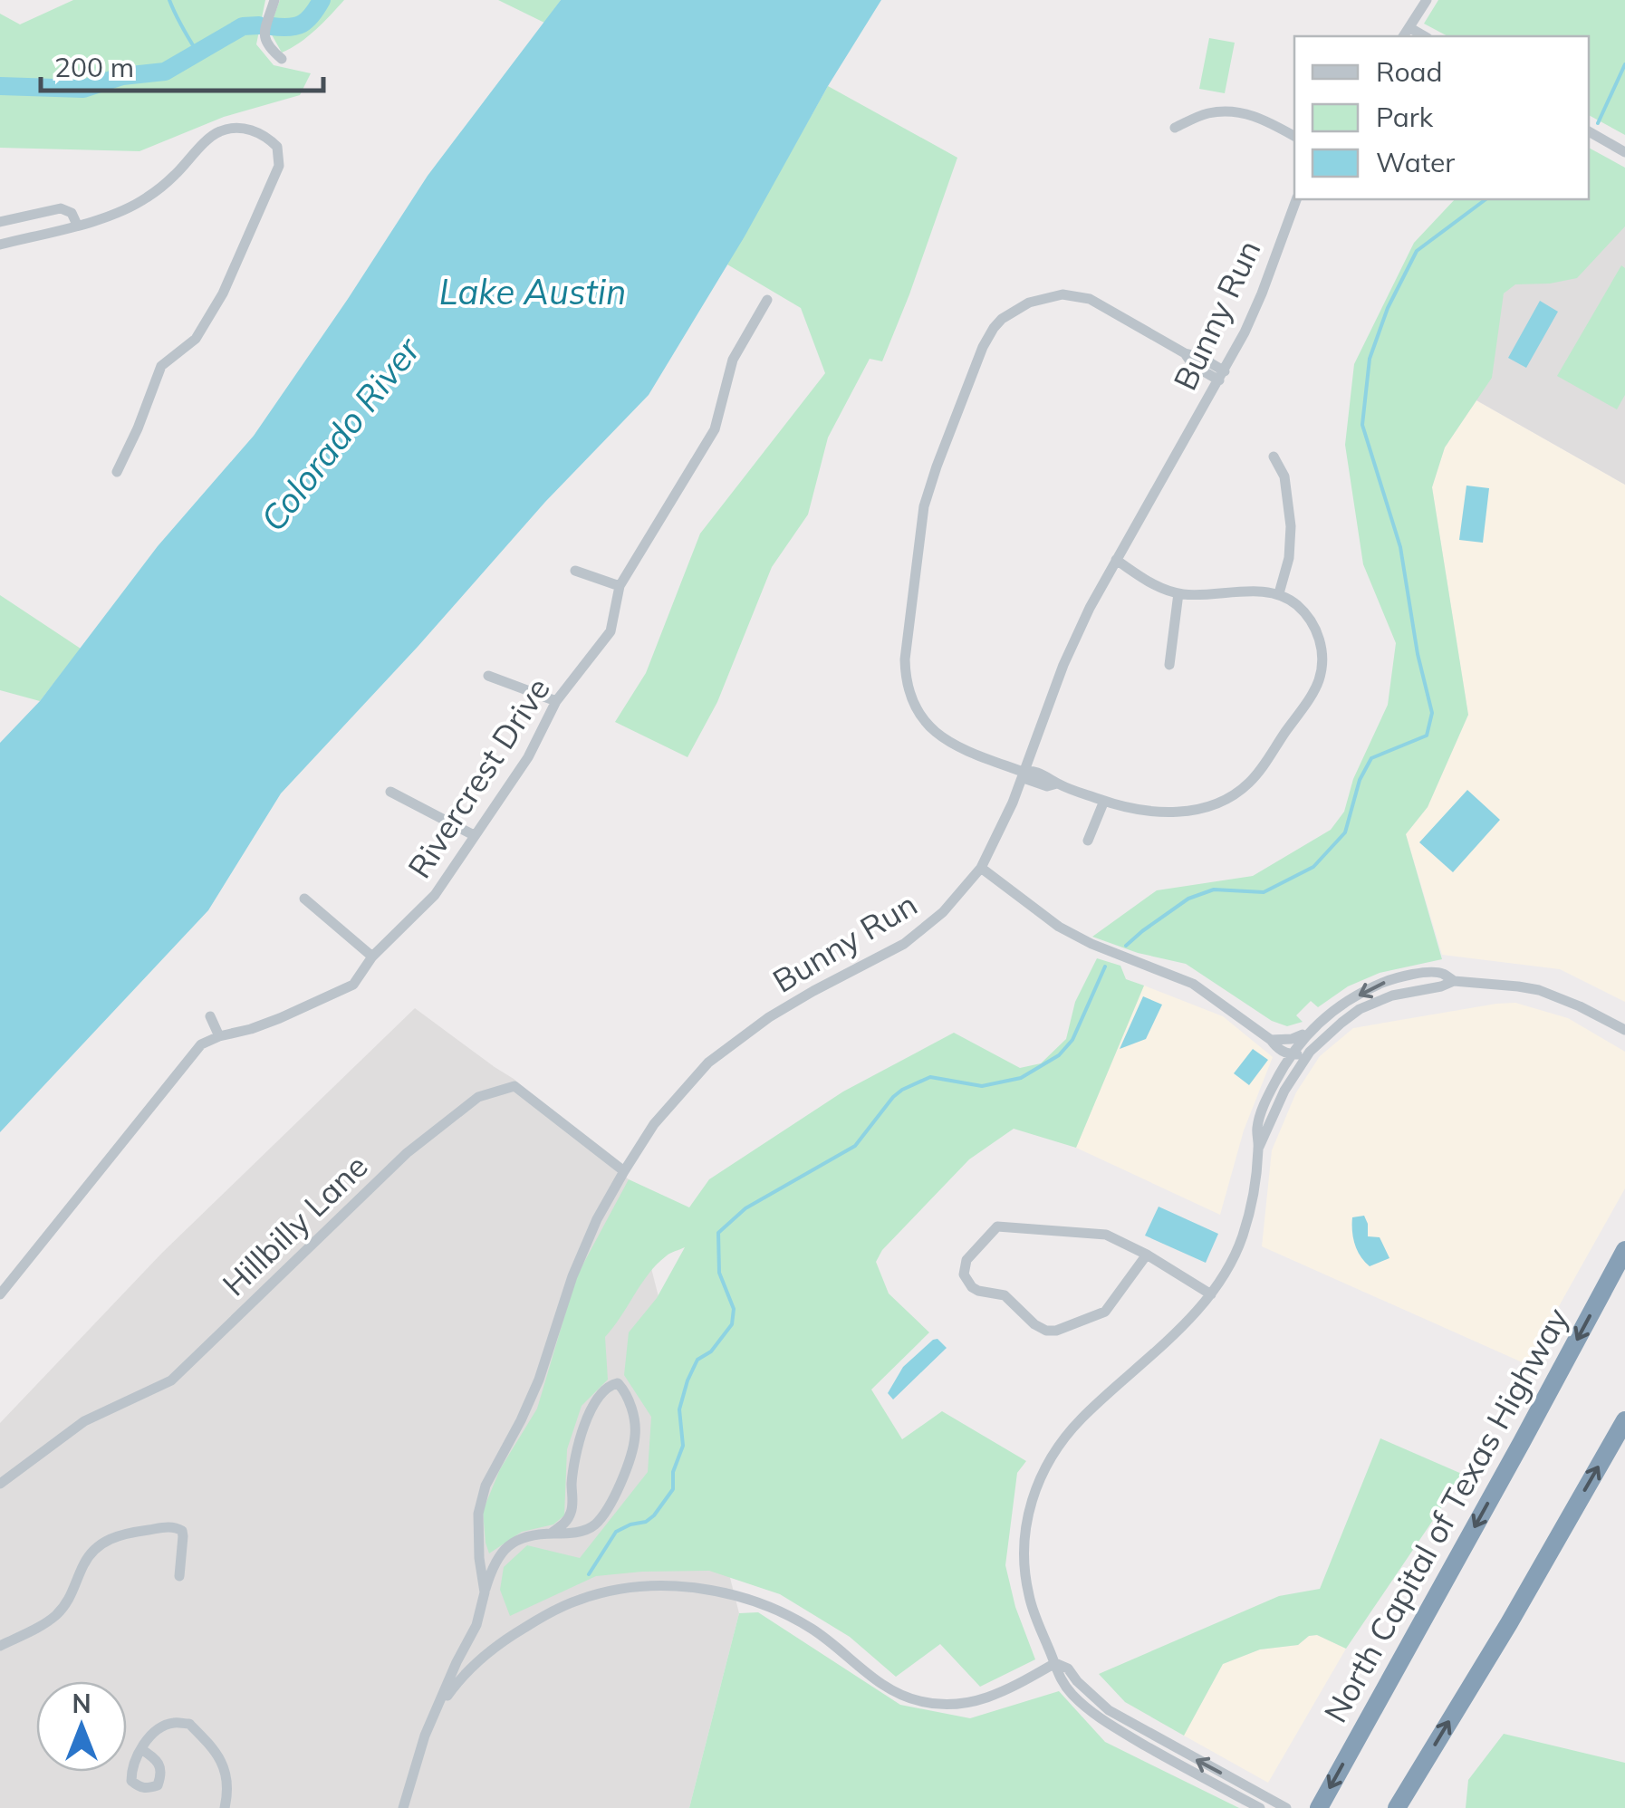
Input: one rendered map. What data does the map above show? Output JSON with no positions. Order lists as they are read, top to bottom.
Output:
{
  "streets": {
    "highway": ["North Capital of Texas Highway"],
    "street": ["Bunny Run", "Rivercrest Drive", "Hillbilly Lane"]
  },
  "crossings": [
    ["Bunny Run", "Hillbilly Lane"]
  ],
  "water": ["Lake Austin", "Colorado River"],
  "legend": ["Road", "Park", "Water"],
  "scale_bar": "200 m",
  "north": "top"
}
